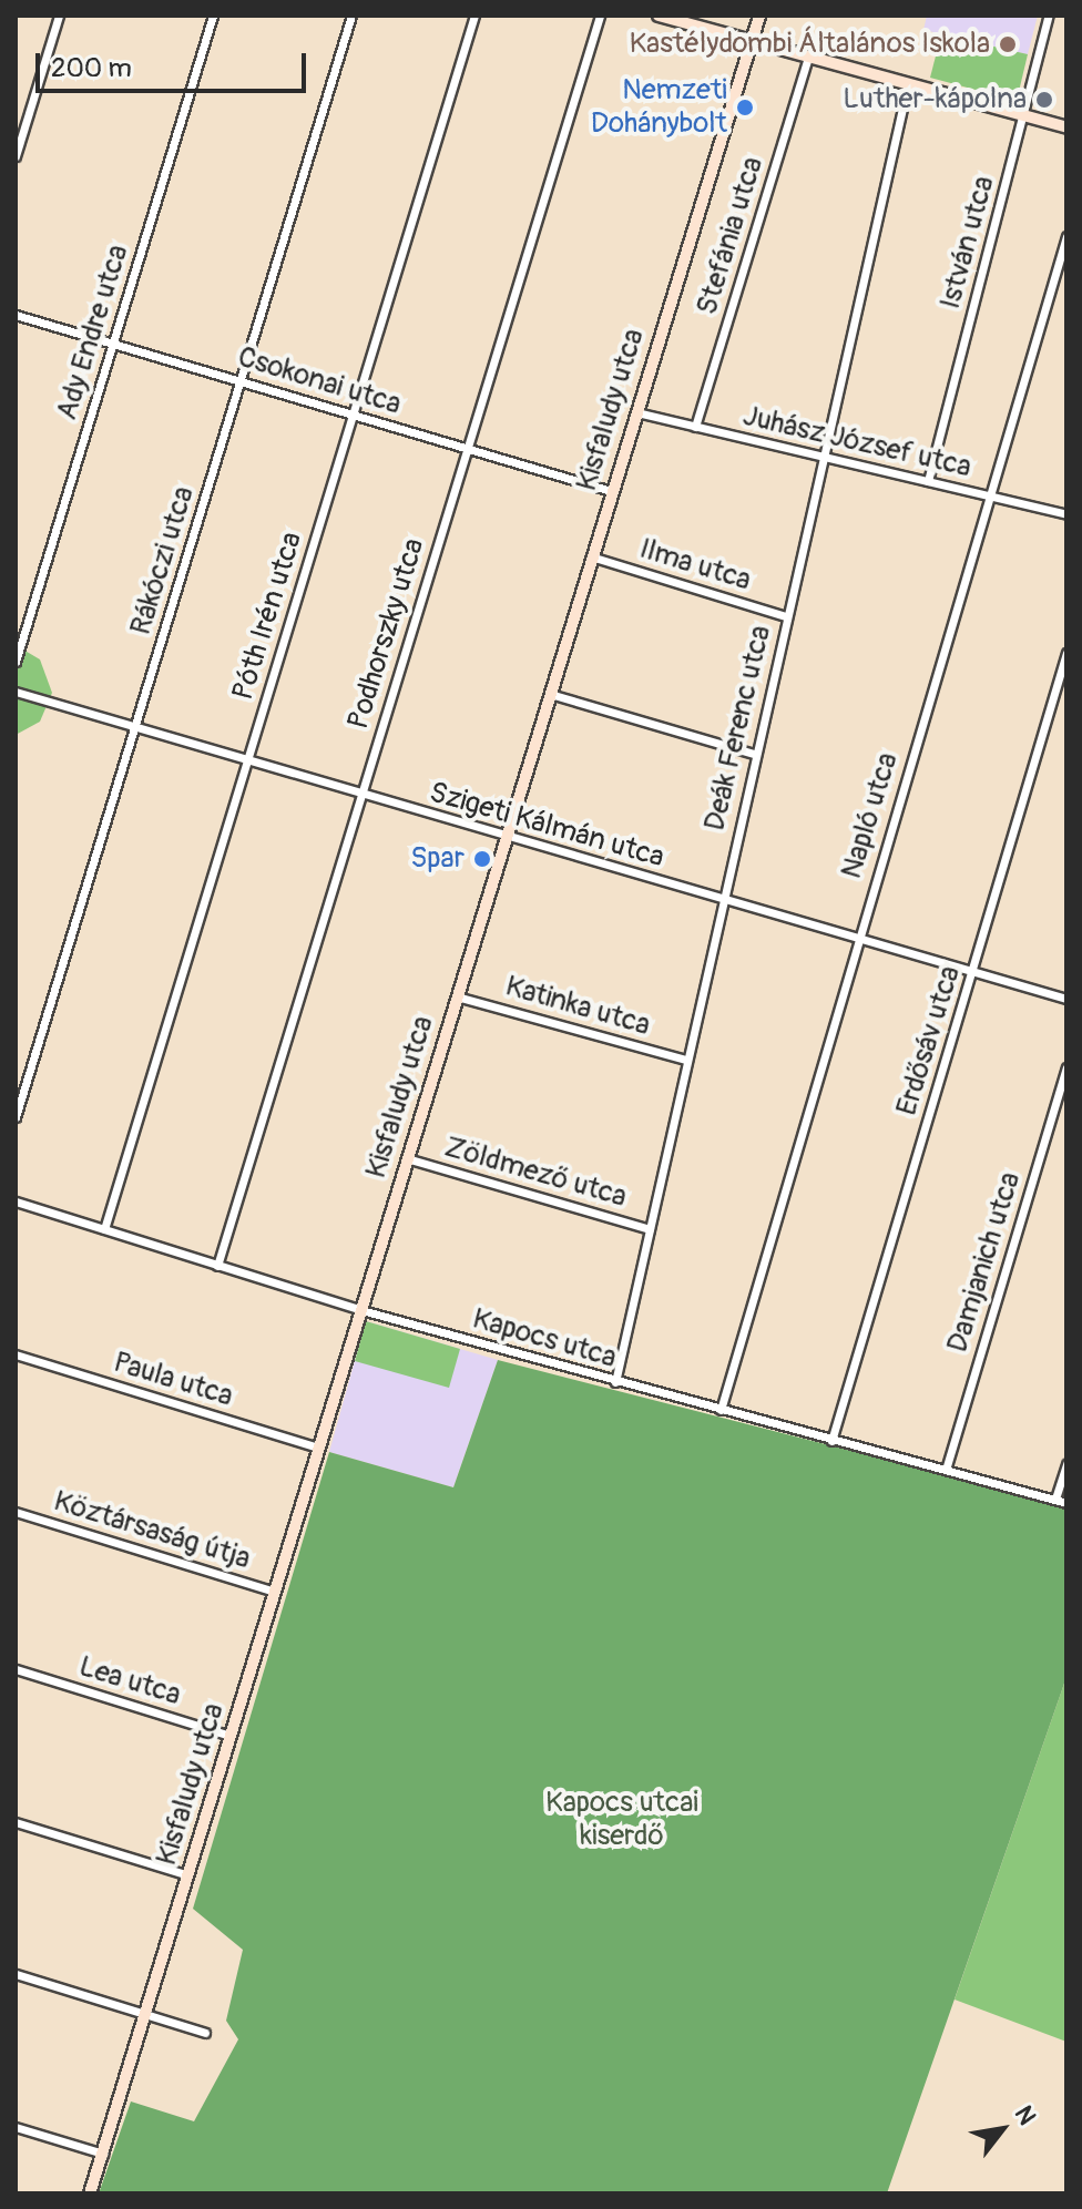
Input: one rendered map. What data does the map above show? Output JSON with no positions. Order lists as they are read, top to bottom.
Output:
{
  "streets": {
    "street": [
      "Stefánia utca",
      "István utca",
      "Ady Endre utca",
      "Csokonai utca",
      "Kisfaludy utca",
      "Juhász József utca",
      "Rákóczi utca",
      "Ilma utca",
      "Póth Irén utca",
      "Podhorszky utca",
      "Deák Ferenc utca",
      "Napló utca",
      "Szigeti Kálmán utca",
      "Katinka utca",
      "Erdősáv utca",
      "Zöldmező utca",
      "Damjanich utca",
      "Kapocs utca",
      "Paula utca",
      "Köztársaság útja",
      "Lea utca"
    ]
  },
  "crossings": [
    ["Stefánia utca", "Juhász József utca"],
    ["István utca", "Juhász József utca"],
    ["Ady Endre utca", "Csokonai utca"],
    ["Csokonai utca", "Kisfaludy utca"],
    ["Csokonai utca", "Rákóczi utca"],
    ["Csokonai utca", "Póth Irén utca"],
    ["Csokonai utca", "Podhorszky utca"],
    ["Kisfaludy utca", "Juhász József utca"],
    ["Kisfaludy utca", "Ilma utca"],
    ["Kisfaludy utca", "Szigeti Kálmán utca"],
    ["Kisfaludy utca", "Katinka utca"],
    ["Kisfaludy utca", "Zöldmező utca"],
    ["Kisfaludy utca", "Kapocs utca"],
    ["Kisfaludy utca", "Paula utca"],
    ["Kisfaludy utca", "Köztársaság útja"],
    ["Kisfaludy utca", "Lea utca"],
    ["Juhász József utca", "Deák Ferenc utca"],
    ["Juhász József utca", "Napló utca"],
    ["Rákóczi utca", "Szigeti Kálmán utca"],
    ["Ilma utca", "Deák Ferenc utca"],
    ["Póth Irén utca", "Szigeti Kálmán utca"],
    ["Póth Irén utca", "Kapocs utca"],
    ["Podhorszky utca", "Szigeti Kálmán utca"],
    ["Podhorszky utca", "Kapocs utca"],
    ["Deák Ferenc utca", "Szigeti Kálmán utca"],
    ["Deák Ferenc utca", "Katinka utca"],
    ["Deák Ferenc utca", "Zöldmező utca"],
    ["Deák Ferenc utca", "Kapocs utca"],
    ["Napló utca", "Szigeti Kálmán utca"],
    ["Napló utca", "Kapocs utca"],
    ["Szigeti Kálmán utca", "Erdősáv utca"],
    ["Erdősáv utca", "Kapocs utca"],
    ["Damjanich utca", "Kapocs utca"]
  ],
  "parks": ["Kapocs utcai kiserdő"],
  "places": [
    "Kastélydombi Általános Iskola",
    "Luther-kápolna",
    "Nemzeti Dohánybolt",
    "Spar"
  ],
  "scale_bar": "200 m",
  "north": "top right"
}
